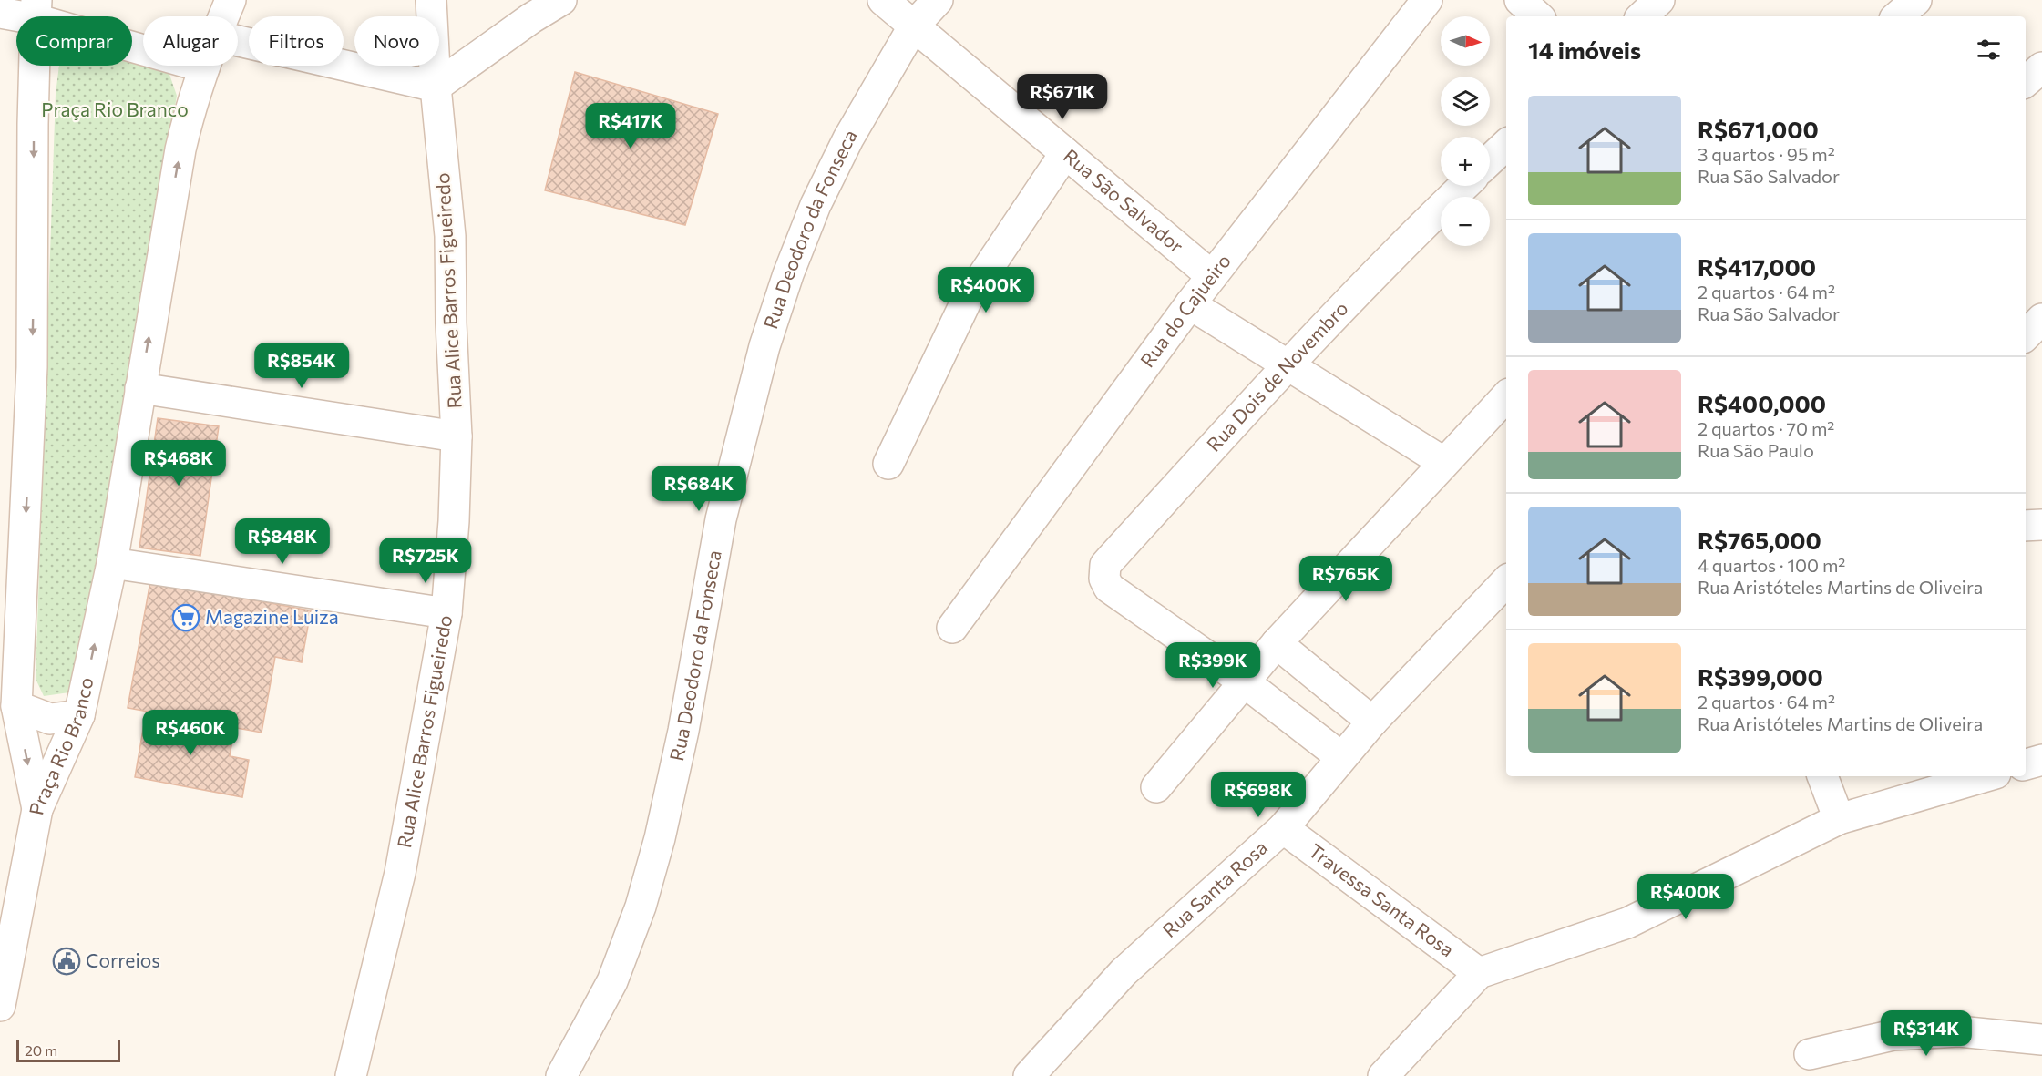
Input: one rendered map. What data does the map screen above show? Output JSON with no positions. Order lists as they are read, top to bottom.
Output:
{
  "streets": {
    "street": [
      "Rua São Salvador",
      "Rua Deodoro da Fonseca",
      "Rua Alice Barros Figueiredo",
      "Rua do Cajueiro",
      "Rua Dois de Novembro",
      "Praça Rio Branco",
      "Rua Santa Rosa",
      "Travessa Santa Rosa"
    ]
  },
  "crossings": [
    ["Rua São Salvador", "Rua Deodoro da Fonseca"],
    ["Rua São Salvador", "Rua do Cajueiro"],
    ["Rua Santa Rosa", "Travessa Santa Rosa"]
  ],
  "parks": ["Praça Rio Branco"],
  "places": {
    "supermarket": ["Magazine Luiza"],
    "public building": ["Correios"]
  },
  "scale_bar": "20 m",
  "north": "right",
  "page": {
    "map_buttons": ["+", "−"],
    "chip": [
      "Comprar",
      "Alugar",
      "Filtros",
      "Novo"
    ],
    "heading": "14 imóveis",
    "price": [
      "R$671K",
      "R$417K",
      "R$400K",
      "R$854K",
      "R$468K",
      "R$684K",
      "R$848K",
      "R$725K",
      "R$765K",
      "R$399K",
      "R$460K",
      "R$698K",
      "R$400K",
      "R$314K"
    ],
    "list": [
      {
        "name": "R$671,000",
        "note": "3 quartos · 95 m² · Rua São Salvador"
      },
      {
        "name": "R$417,000",
        "note": "2 quartos · 64 m² · Rua São Salvador"
      },
      {
        "name": "R$400,000",
        "note": "2 quartos · 70 m² · Rua São Paulo"
      },
      {
        "name": "R$765,000",
        "note": "4 quartos · 100 m² · Rua Aristóteles Martins de Oliveira"
      },
      {
        "name": "R$399,000",
        "note": "2 quartos · 64 m² · Rua Aristóteles Martins de Oliveira"
      }
    ],
    "scale": "20 m"
  }
}
